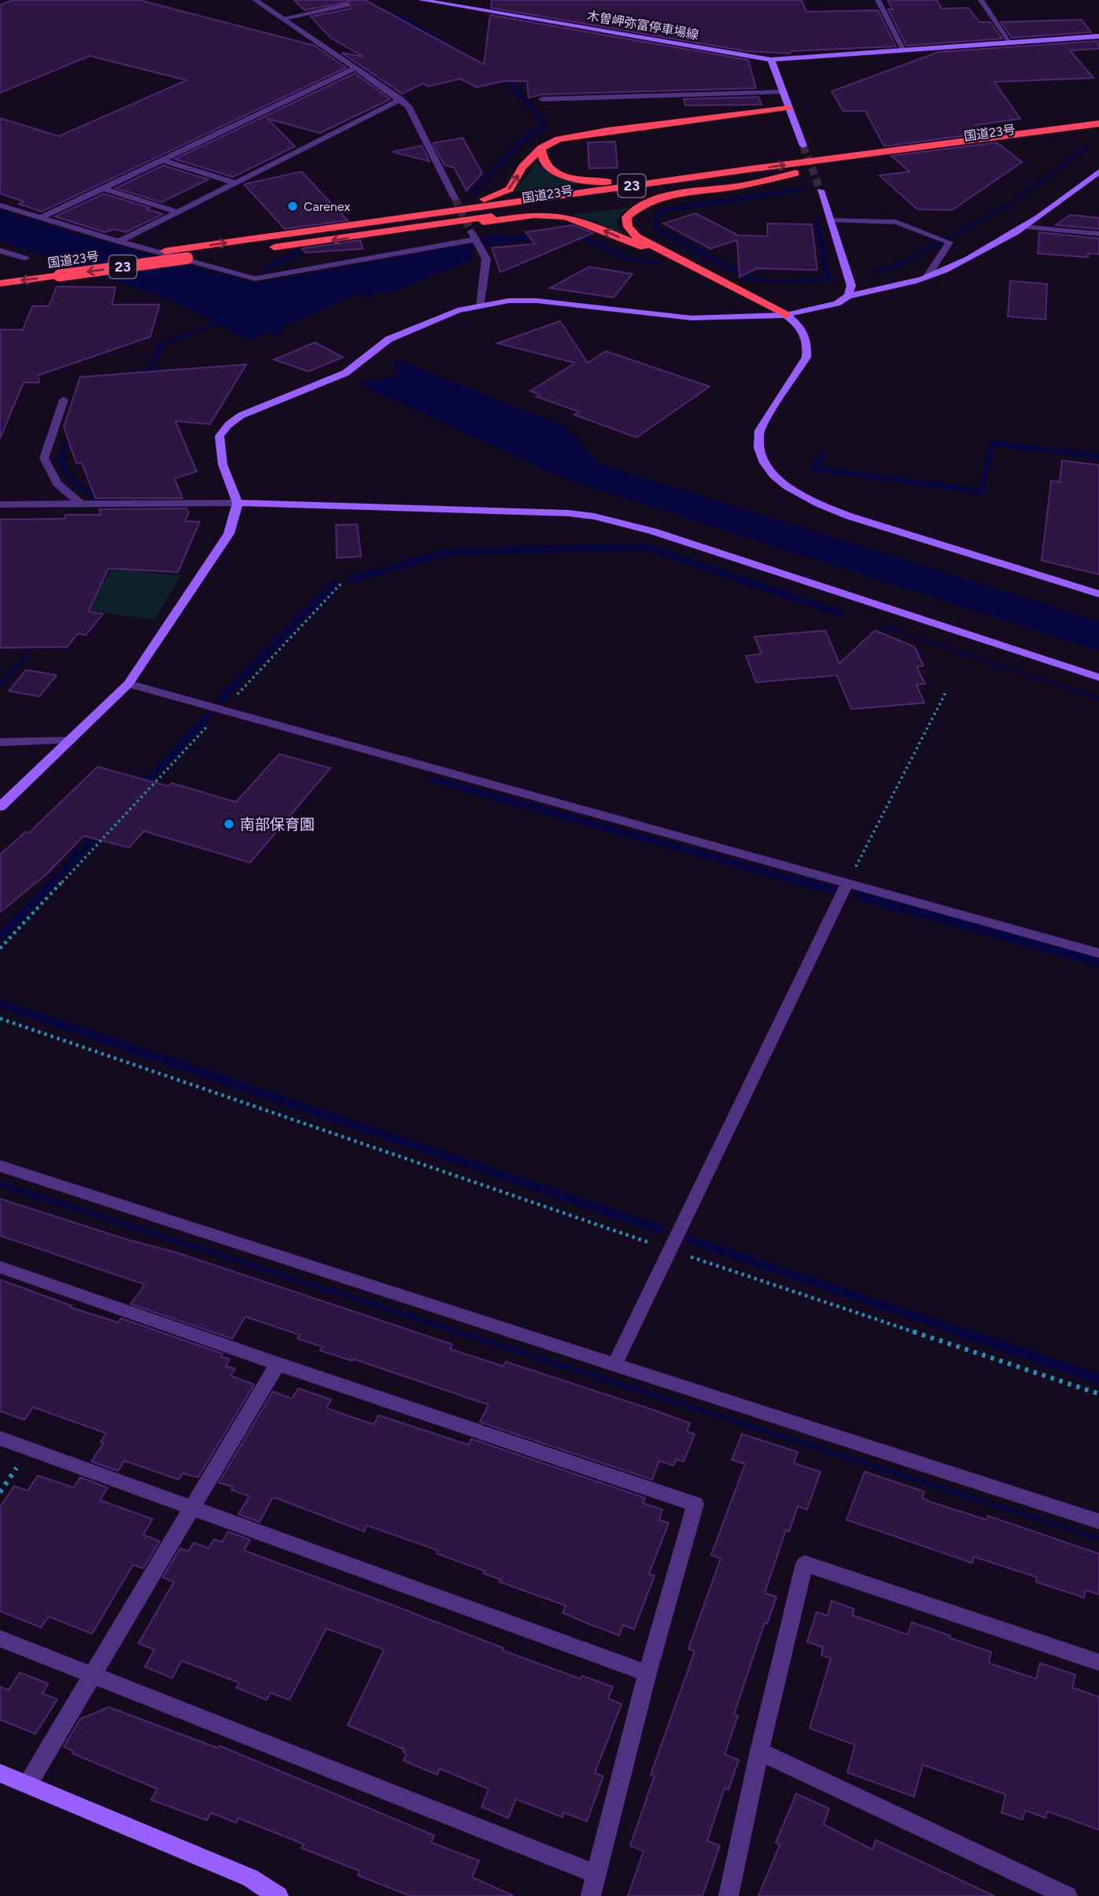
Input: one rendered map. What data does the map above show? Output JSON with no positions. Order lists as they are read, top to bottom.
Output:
{
  "streets": {
    "highway": ["国道23号", "23"],
    "street": ["木曽岬弥富停車場線"]
  },
  "crossings": [
    ["国道23号", "23"]
  ],
  "places": ["Carenex", "南部保育園"]
}
